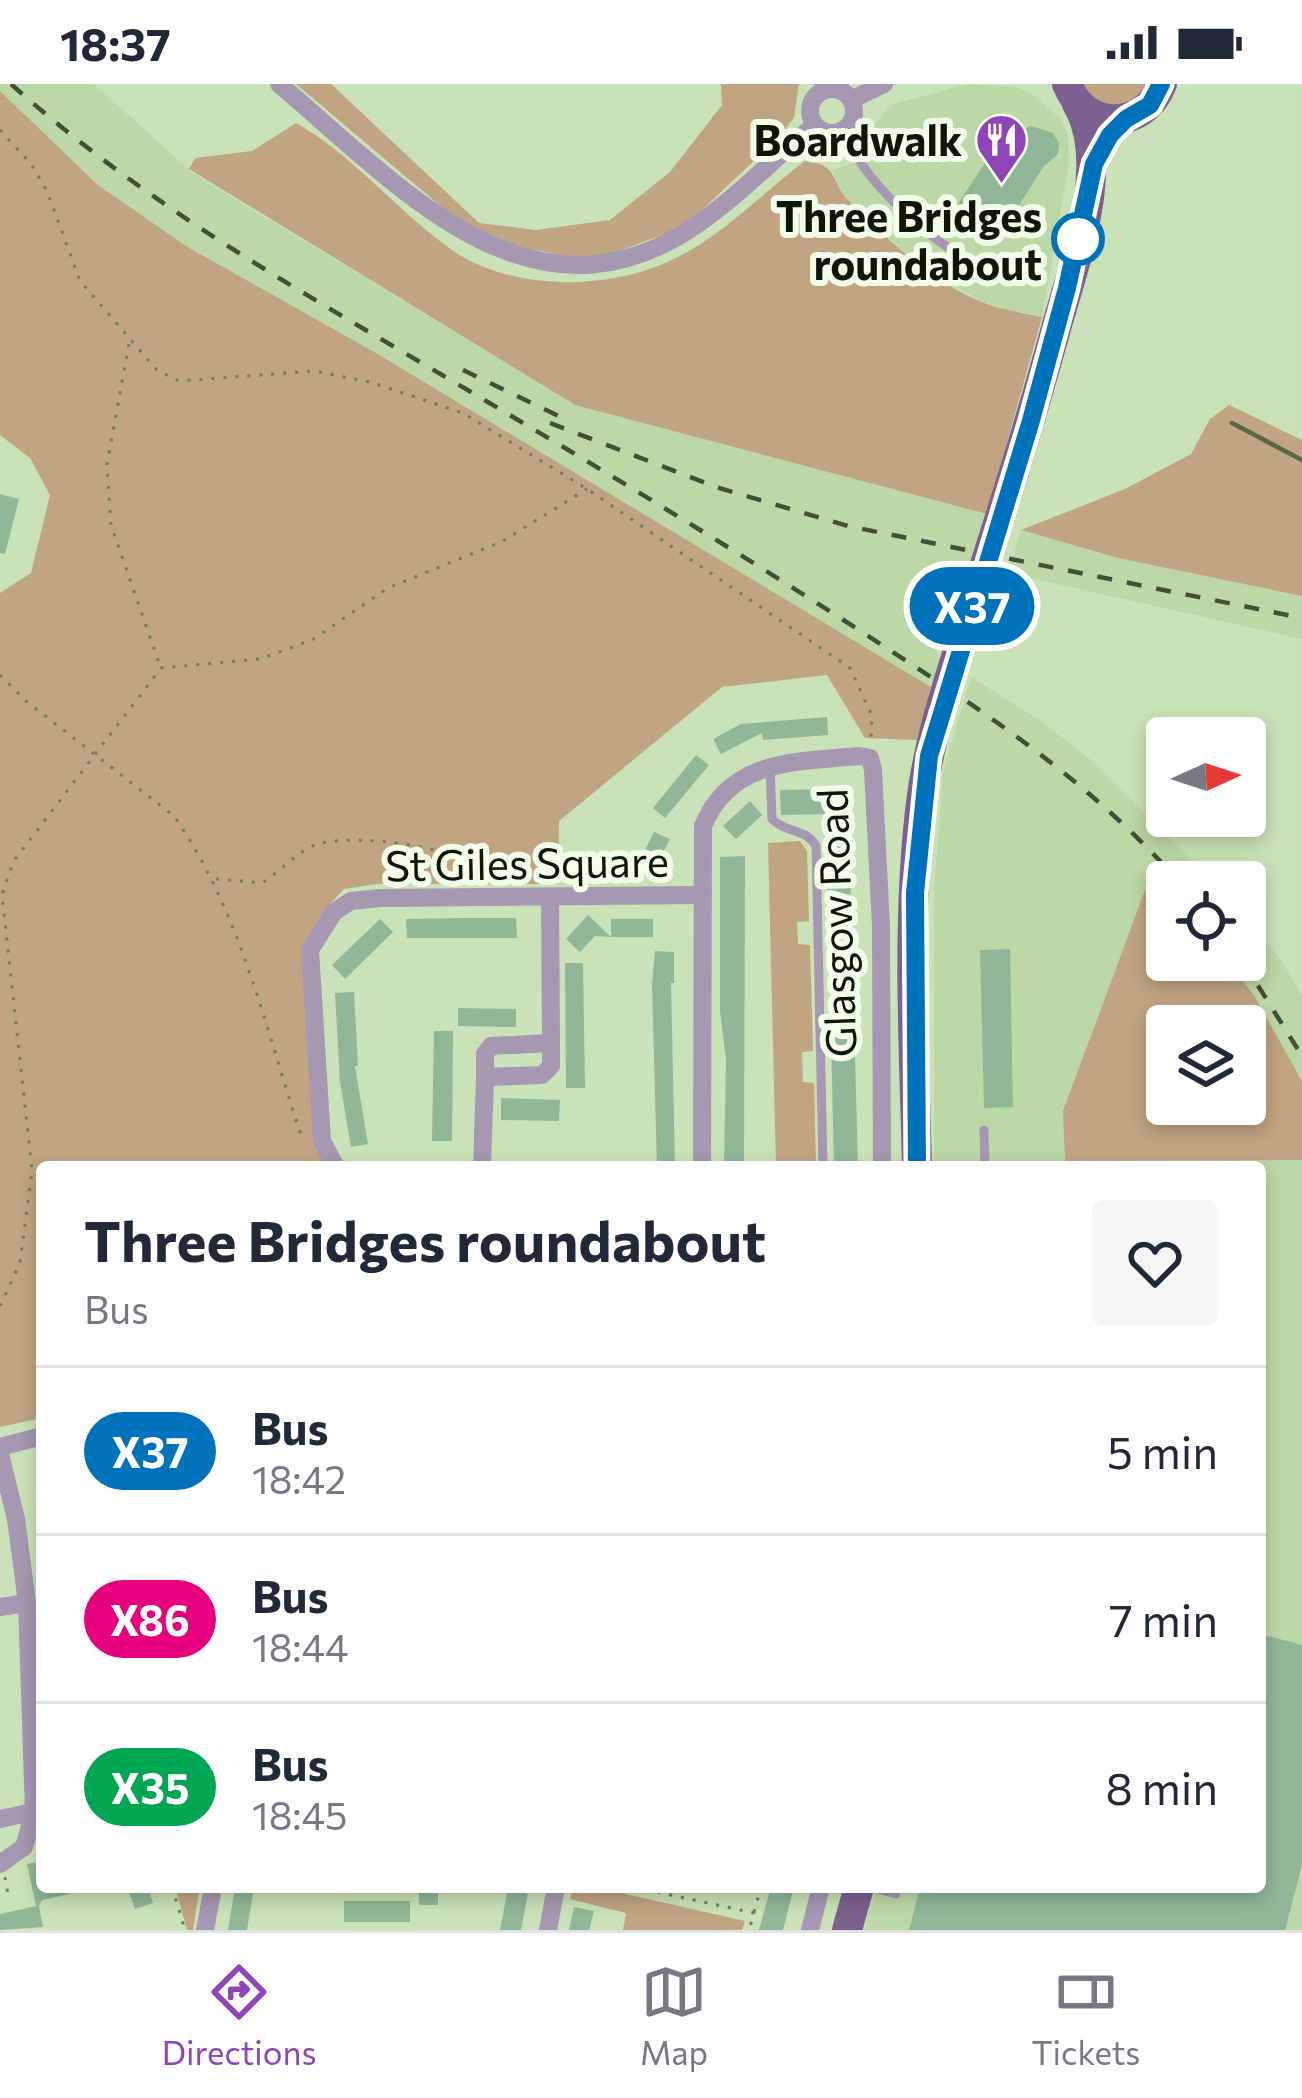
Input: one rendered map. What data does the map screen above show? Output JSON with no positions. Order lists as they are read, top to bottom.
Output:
{
  "streets": {
    "main road": ["Glasgow Road"],
    "street": ["St Giles Square"]
  },
  "places": {
    "restaurant": ["Boardwalk"],
    "other": ["Three Bridges roundabout"]
  },
  "lines": ["bus line X37"],
  "north": "right",
  "page": {
    "status": "18:37",
    "on_map": "X37",
    "heading": ["Three Bridges roundabout", "Bus"],
    "list": [
      {
        "mark": "X37",
        "name": "Bus",
        "note": "18:42",
        "value": "5 min"
      },
      {
        "mark": "X86",
        "name": "Bus",
        "note": "18:44",
        "value": "7 min"
      },
      {
        "mark": "X35",
        "name": "Bus",
        "note": "18:45",
        "value": "8 min"
      }
    ],
    "tabs": ["Directions", "Map", "Tickets"]
  }
}
